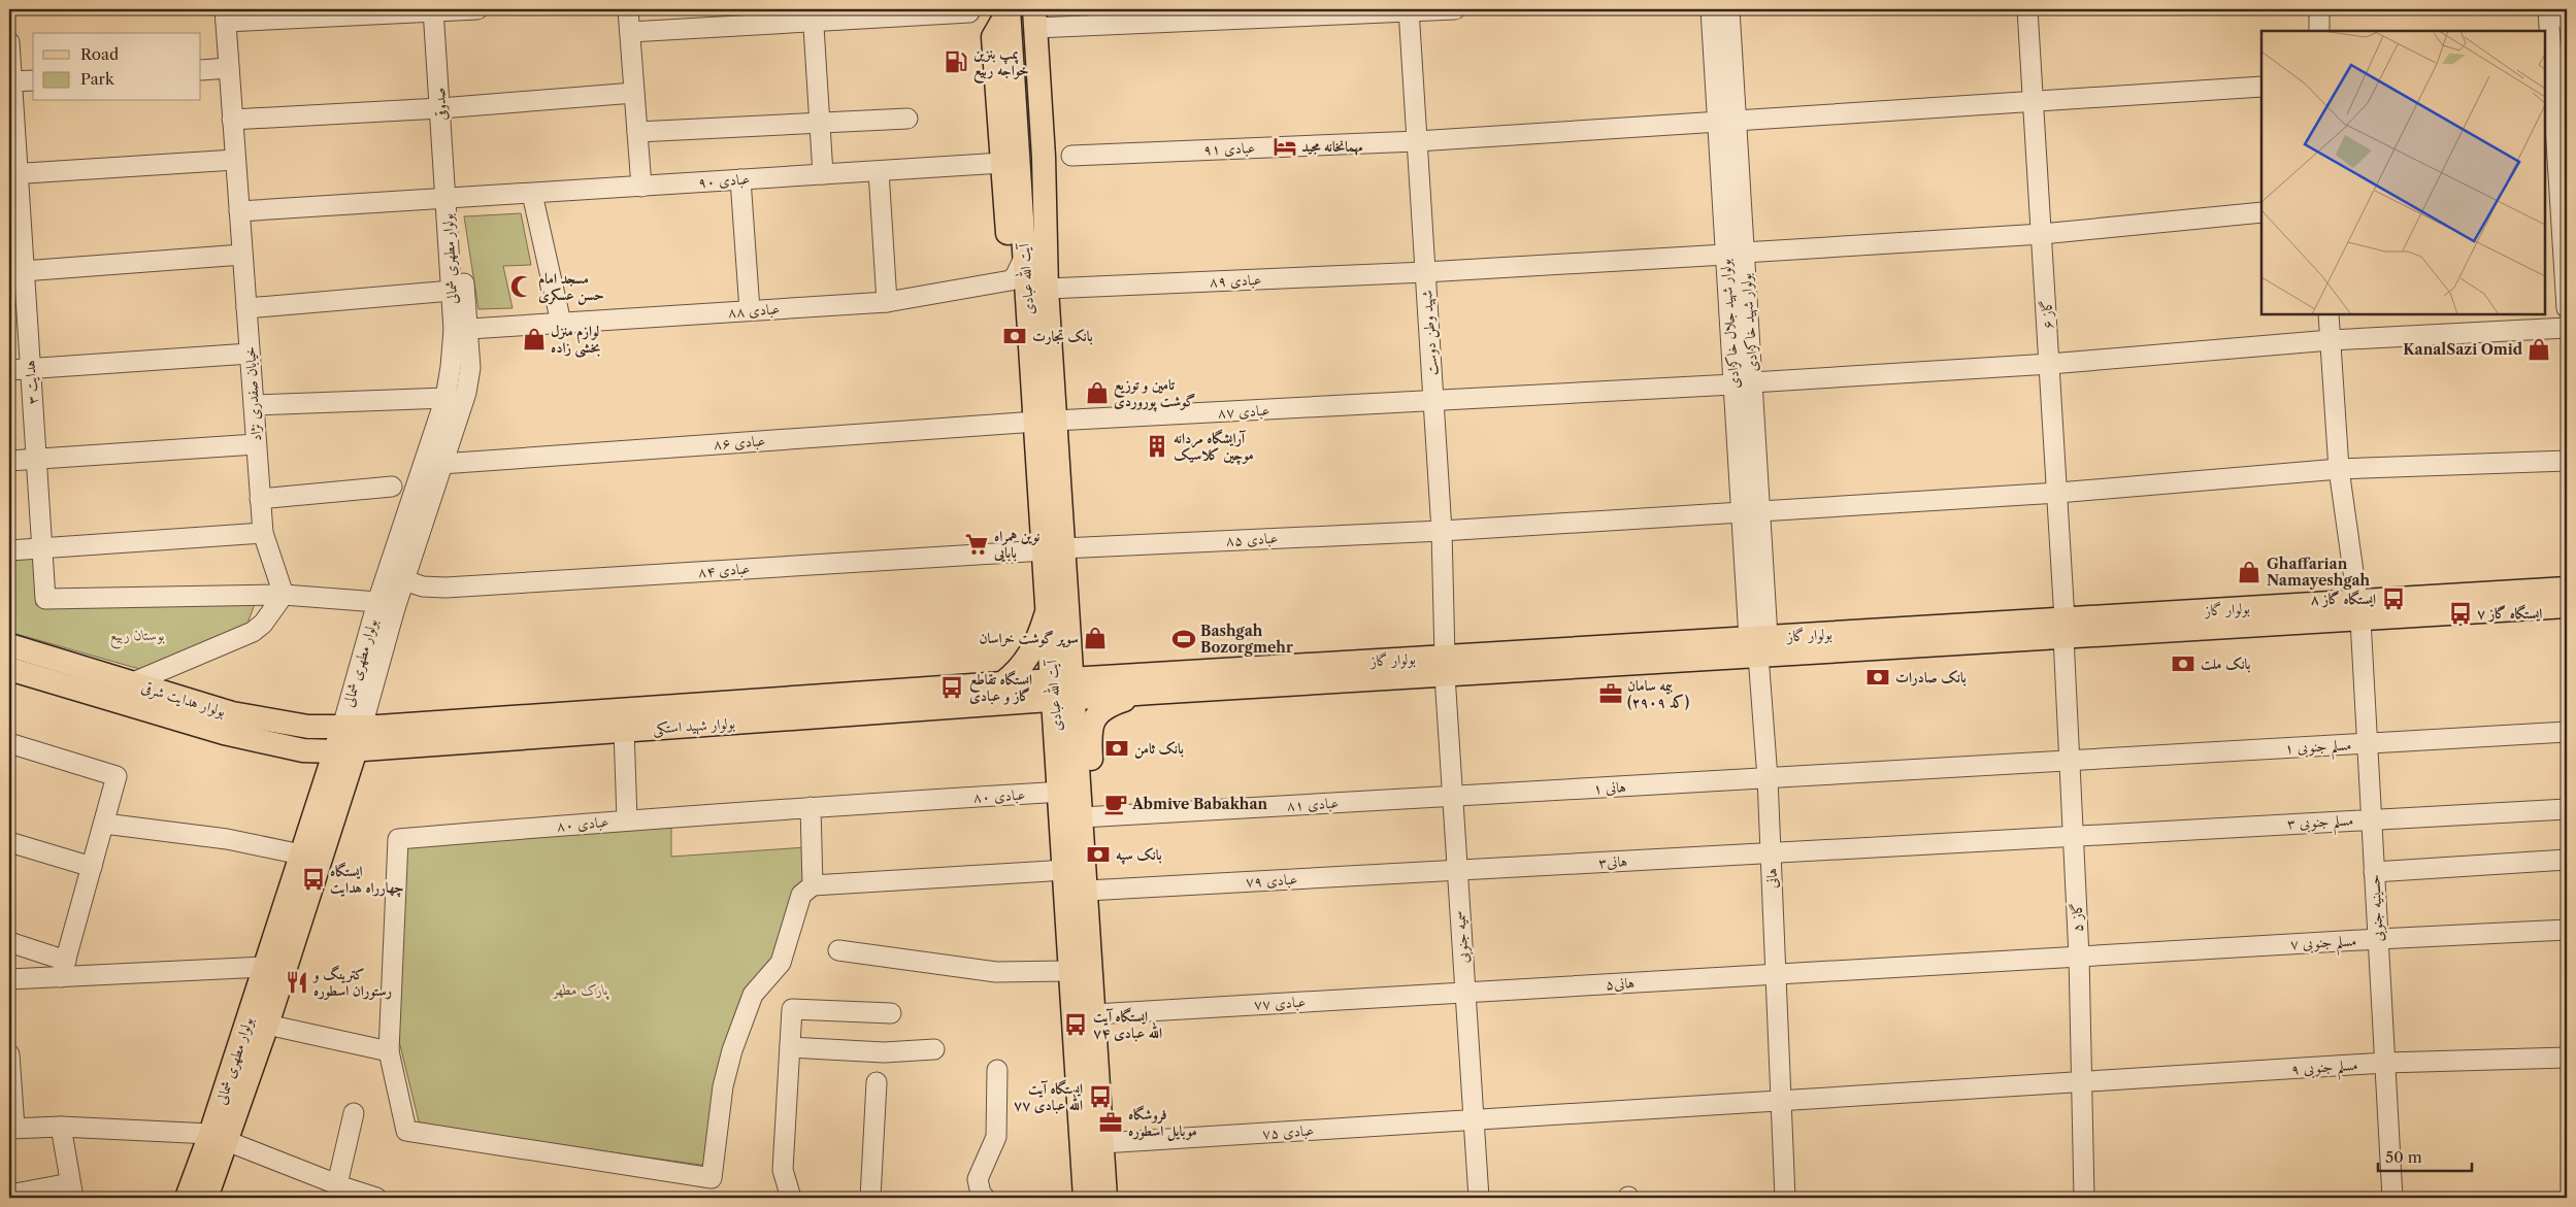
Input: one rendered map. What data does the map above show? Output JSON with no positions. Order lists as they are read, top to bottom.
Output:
{
  "streets": {
    "main road": [
      "بولوار مطهری شمالی",
      "آیت الله عبادی",
      "بولوار گاز",
      "بولوار هدایت شرقی",
      "بولوار شهید استکی"
    ],
    "street": [
      "صدوقی",
      "عبادی ۹۱",
      "عبادی ۹۰",
      "عبادی ۸۹",
      "عبادی ۸۸",
      "گاز ۶",
      "بولوار شهید جلال خاکزادی",
      "شهید وطن دوست",
      "هدایت ۳",
      "خیابان صفدری نژاد",
      "عبادی ۸۷",
      "عبادی ۸۶",
      "عبادی ۸۵",
      "عبادی ۸۴",
      "۱ مسلم جنوبی",
      "هانی ۱",
      "عبادی ۸۰",
      "عبادی ۸۱",
      "مسلم جنوبی ۳",
      "هانی۳",
      "هانی",
      "عبادی ۷۹",
      "حسینیه جنوبی",
      "گاز ۵",
      "سمیه جنوبی",
      "مسلم جنوبی ۷",
      "هانی۵",
      "عبادی ۷۷",
      "مسلم جنوبی ۹",
      "عبادی ۷۵"
    ]
  },
  "crossings": [
    ["صدوقی", "عبادی ۹۰"],
    ["صدوقی", "بولوار مطهری شمالی"],
    ["عبادی ۹۱", "گاز ۶"],
    ["عبادی ۹۱", "بولوار شهید جلال خاکزادی"],
    ["عبادی ۹۱", "شهید وطن دوست"],
    ["عبادی ۹۰", "بولوار مطهری شمالی"],
    ["عبادی ۹۰", "آیت الله عبادی"],
    ["عبادی ۹۰", "خیابان صفدری نژاد"],
    ["بولوار مطهری شمالی", "عبادی ۸۸"],
    ["بولوار مطهری شمالی", "عبادی ۸۶"],
    ["بولوار مطهری شمالی", "عبادی ۸۴"],
    ["بولوار مطهری شمالی", "بولوار هدایت شرقی"],
    ["بولوار مطهری شمالی", "بولوار شهید استکی"],
    ["آیت الله عبادی", "عبادی ۸۹"],
    ["آیت الله عبادی", "عبادی ۸۷"],
    ["آیت الله عبادی", "عبادی ۸۶"],
    ["آیت الله عبادی", "عبادی ۸۵"],
    ["آیت الله عبادی", "عبادی ۸۴"],
    ["آیت الله عبادی", "بولوار گاز"],
    ["آیت الله عبادی", "بولوار شهید استکی"],
    ["آیت الله عبادی", "عبادی ۸۰"],
    ["آیت الله عبادی", "عبادی ۸۱"],
    ["آیت الله عبادی", "عبادی ۷۹"],
    ["آیت الله عبادی", "عبادی ۷۷"],
    ["آیت الله عبادی", "عبادی ۷۵"],
    ["عبادی ۸۹", "گاز ۶"],
    ["عبادی ۸۹", "بولوار شهید جلال خاکزادی"],
    ["عبادی ۸۹", "شهید وطن دوست"],
    ["گاز ۶", "عبادی ۸۷"],
    ["گاز ۶", "عبادی ۸۵"],
    ["گاز ۶", "بولوار گاز"],
    ["گاز ۶", "گاز ۵"],
    ["بولوار شهید جلال خاکزادی", "عبادی ۸۷"],
    ["بولوار شهید جلال خاکزادی", "عبادی ۸۵"],
    ["شهید وطن دوست", "عبادی ۸۷"],
    ["شهید وطن دوست", "عبادی ۸۵"],
    ["شهید وطن دوست", "بولوار گاز"],
    ["شهید وطن دوست", "سمیه جنوبی"],
    ["هدایت ۳", "خیابان صفدری نژاد"],
    ["عبادی ۸۷", "عبادی ۸۶"],
    ["عبادی ۸۷", "حسینیه جنوبی"],
    ["عبادی ۸۵", "عبادی ۸۴"],
    ["عبادی ۸۵", "حسینیه جنوبی"],
    ["بولوار گاز", "بولوار شهید استکی"],
    ["بولوار گاز", "هانی"],
    ["بولوار گاز", "حسینیه جنوبی"],
    ["بولوار گاز", "گاز ۵"],
    ["بولوار گاز", "سمیه جنوبی"],
    ["بولوار هدایت شرقی", "بولوار شهید استکی"],
    ["۱ مسلم جنوبی", "هانی ۱"],
    ["۱ مسلم جنوبی", "هانی"],
    ["۱ مسلم جنوبی", "حسینیه جنوبی"],
    ["۱ مسلم جنوبی", "گاز ۵"],
    ["هانی ۱", "عبادی ۸۱"],
    ["هانی ۱", "هانی"],
    ["هانی ۱", "سمیه جنوبی"],
    ["عبادی ۸۱", "سمیه جنوبی"],
    ["مسلم جنوبی ۳", "هانی۳"],
    ["مسلم جنوبی ۳", "هانی"],
    ["مسلم جنوبی ۳", "حسینیه جنوبی"],
    ["مسلم جنوبی ۳", "گاز ۵"],
    ["هانی۳", "هانی"],
    ["هانی۳", "عبادی ۷۹"],
    ["هانی۳", "سمیه جنوبی"],
    ["هانی", "مسلم جنوبی ۷"],
    ["هانی", "هانی۵"],
    ["هانی", "مسلم جنوبی ۹"],
    ["هانی", "عبادی ۷۵"],
    ["عبادی ۷۹", "سمیه جنوبی"],
    ["حسینیه جنوبی", "مسلم جنوبی ۷"],
    ["حسینیه جنوبی", "مسلم جنوبی ۹"],
    ["گاز ۵", "مسلم جنوبی ۷"],
    ["گاز ۵", "مسلم جنوبی ۹"],
    ["سمیه جنوبی", "هانی۵"],
    ["سمیه جنوبی", "عبادی ۷۷"],
    ["سمیه جنوبی", "عبادی ۷۵"],
    ["مسلم جنوبی ۷", "هانی۵"],
    ["هانی۵", "عبادی ۷۷"],
    ["مسلم جنوبی ۹", "عبادی ۷۵"]
  ],
  "parks": ["بوستان ربیع", "پارک مطهر"],
  "places": {
    "fuel station": ["پمپ بنزین خواجه ربیع"],
    "hotel": ["مهمانخانه مجید"],
    "mosque": ["مسجد امام حسن عسکری"],
    "bank": [
      "بانک تجارت",
      "بانک ملت",
      "بانک صادرات",
      "بانک ثامن",
      "بانک سپه"
    ],
    "shop": [
      "لوازم منزل بخشی زاده",
      "KanalSazi Omid",
      "تامین و توزیع گوشت پوروردی",
      "Ghaffarian Namayeshgah",
      "سوپر گوشت خراسان"
    ],
    "building": ["آرایشگاه مردانه موچین کلاسیک"],
    "supermarket": ["نوین همراه بابایی"],
    "bus stop": [
      "ایستگاه گاز ۸",
      "ایستگاه گاز ۷",
      "ایستگاه تقاطع گاز و عبادی",
      "ایستگاه چهارراه هدایت",
      "ایستگاه آیت الله عبادی ۷۴",
      "ایستگاه آیت الله عبادی ۷۷"
    ],
    "sports": ["Bashgah Bozorgmehr"],
    "office": ["بیمه سامان (کد ۲۹۰۹)", "فروشگاه موبایل اسطوره"],
    "cafe": ["Abmive Babakhan"],
    "restaurant": ["کترینگ و رستوران اسطوره"]
  },
  "legend": ["Road", "Park"],
  "scale_bar": "50 m"
}
